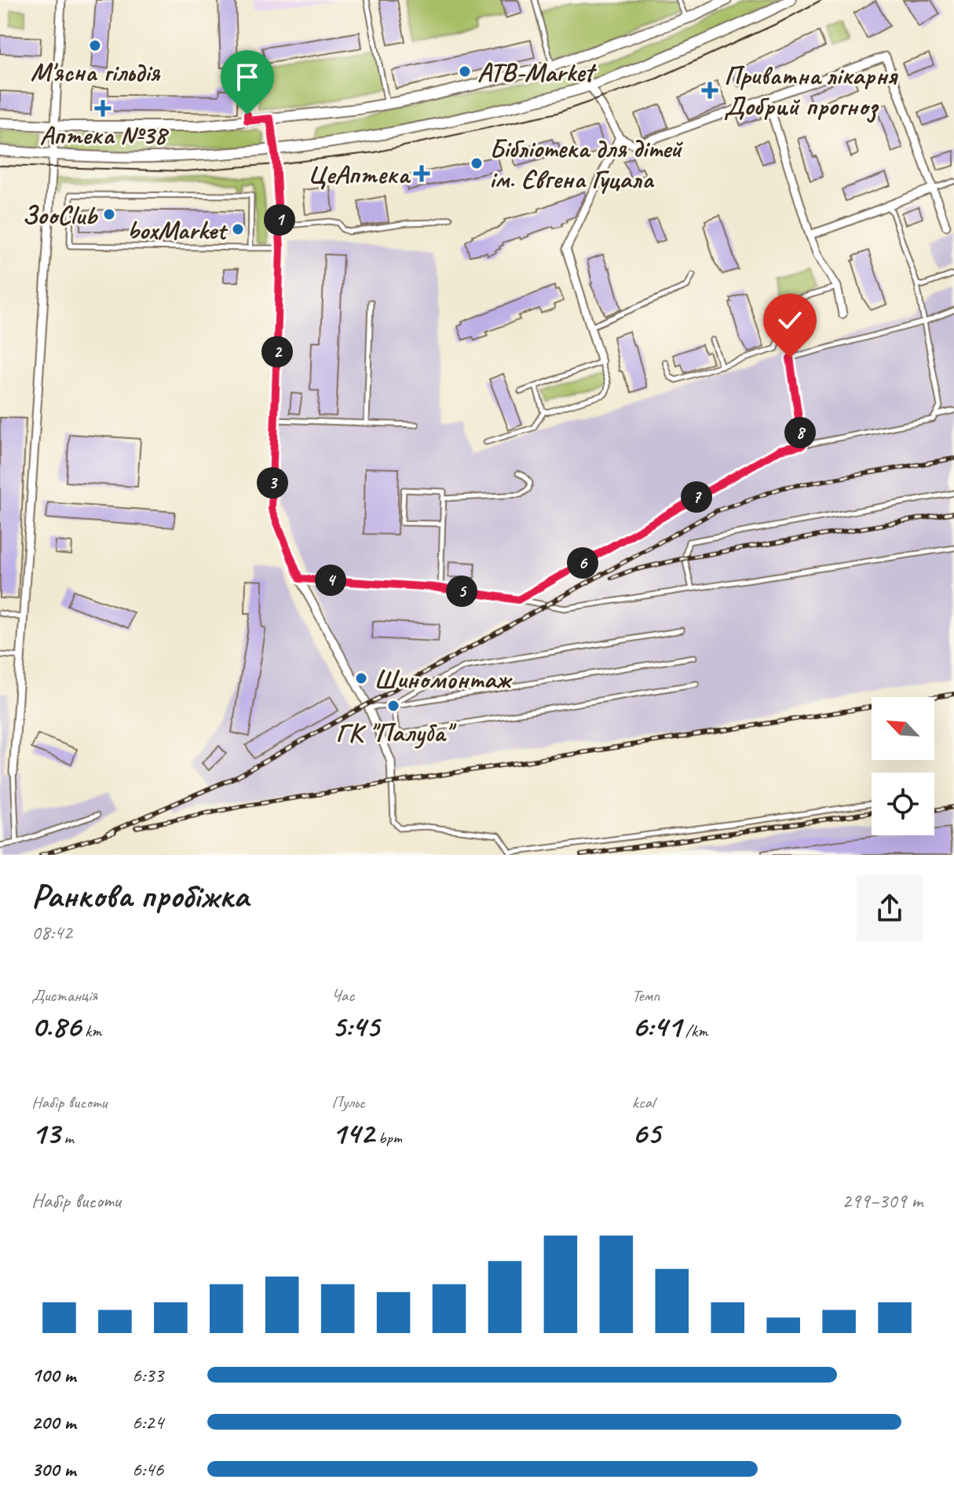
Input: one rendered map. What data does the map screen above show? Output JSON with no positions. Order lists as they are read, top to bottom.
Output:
{
  "places": {
    "other": [
      "М'ясна гільдія",
      "ATB-Market",
      "Бібліотека для дітей ім. Євгена Гуцала",
      "ЗооClub",
      "boxMarket",
      "Шиномонтаж",
      "ГК \"Палуба\""
    ],
    "health": ["Приватна лікарня Добрий прогноз", "Аптека №38", "ЦеАптека"]
  },
  "north": "top left",
  "page": {
    "pins": [
      "1",
      "2",
      "8",
      "3",
      "7",
      "6",
      "4",
      "5"
    ],
    "heading": ["Ранкова пробіжка", "08:42"],
    "stats": [
      ["Дистанція", "0.86 km"],
      ["Час", "5:45"],
      ["Темп", "6:41 /km"],
      ["Набір висоти", "13 m"],
      ["Пульс", "142 bpm"],
      ["kcal", "65"]
    ],
    "chart": ["Набір висоти", "299–309 m"],
    "list": [
      {
        "name": "100 m",
        "note": "6:33"
      },
      {
        "name": "200 m",
        "note": "6:24"
      },
      {
        "name": "300 m",
        "note": "6:46"
      }
    ]
  }
}
